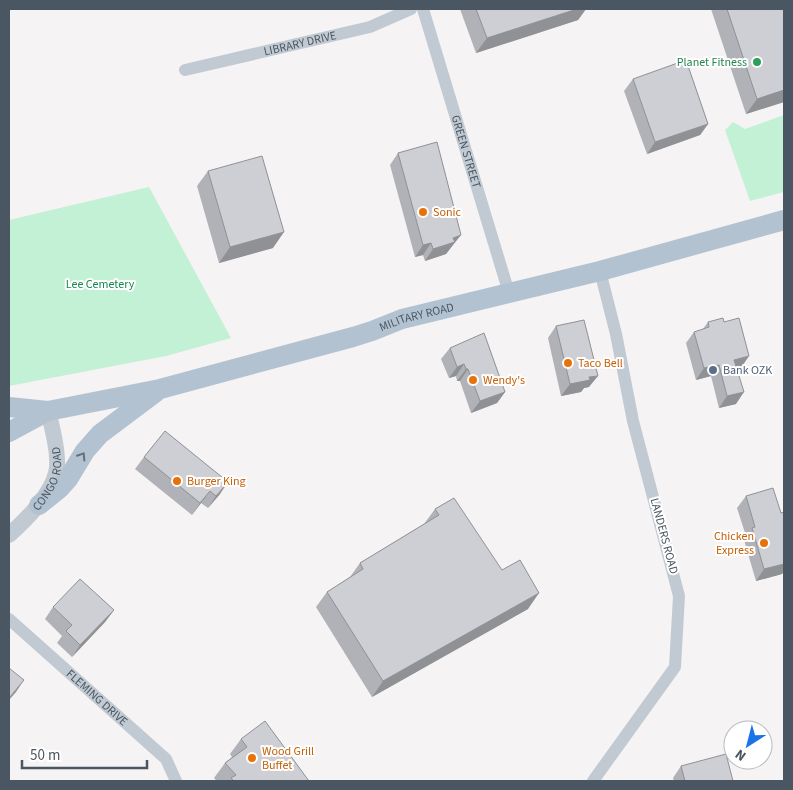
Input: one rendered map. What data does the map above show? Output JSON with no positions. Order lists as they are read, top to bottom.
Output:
{
  "streets": {
    "main road": ["MILITARY ROAD"],
    "street": [
      "LIBRARY DRIVE",
      "GREEN STREET",
      "CONGO ROAD",
      "LANDERS ROAD",
      "FLEMING DRIVE"
    ]
  },
  "crossings": [
    ["GREEN STREET", "MILITARY ROAD"],
    ["MILITARY ROAD", "CONGO ROAD"],
    ["MILITARY ROAD", "LANDERS ROAD"]
  ],
  "parks": ["Lee Cemetery"],
  "places": [
    "Planet Fitness",
    "Sonic",
    "Taco Bell",
    "Bank OZK",
    "Wendy's",
    "Burger King",
    "Chicken Express",
    "Wood Grill Buffet"
  ],
  "scale_bar": "50 m",
  "north": "bottom left"
}
